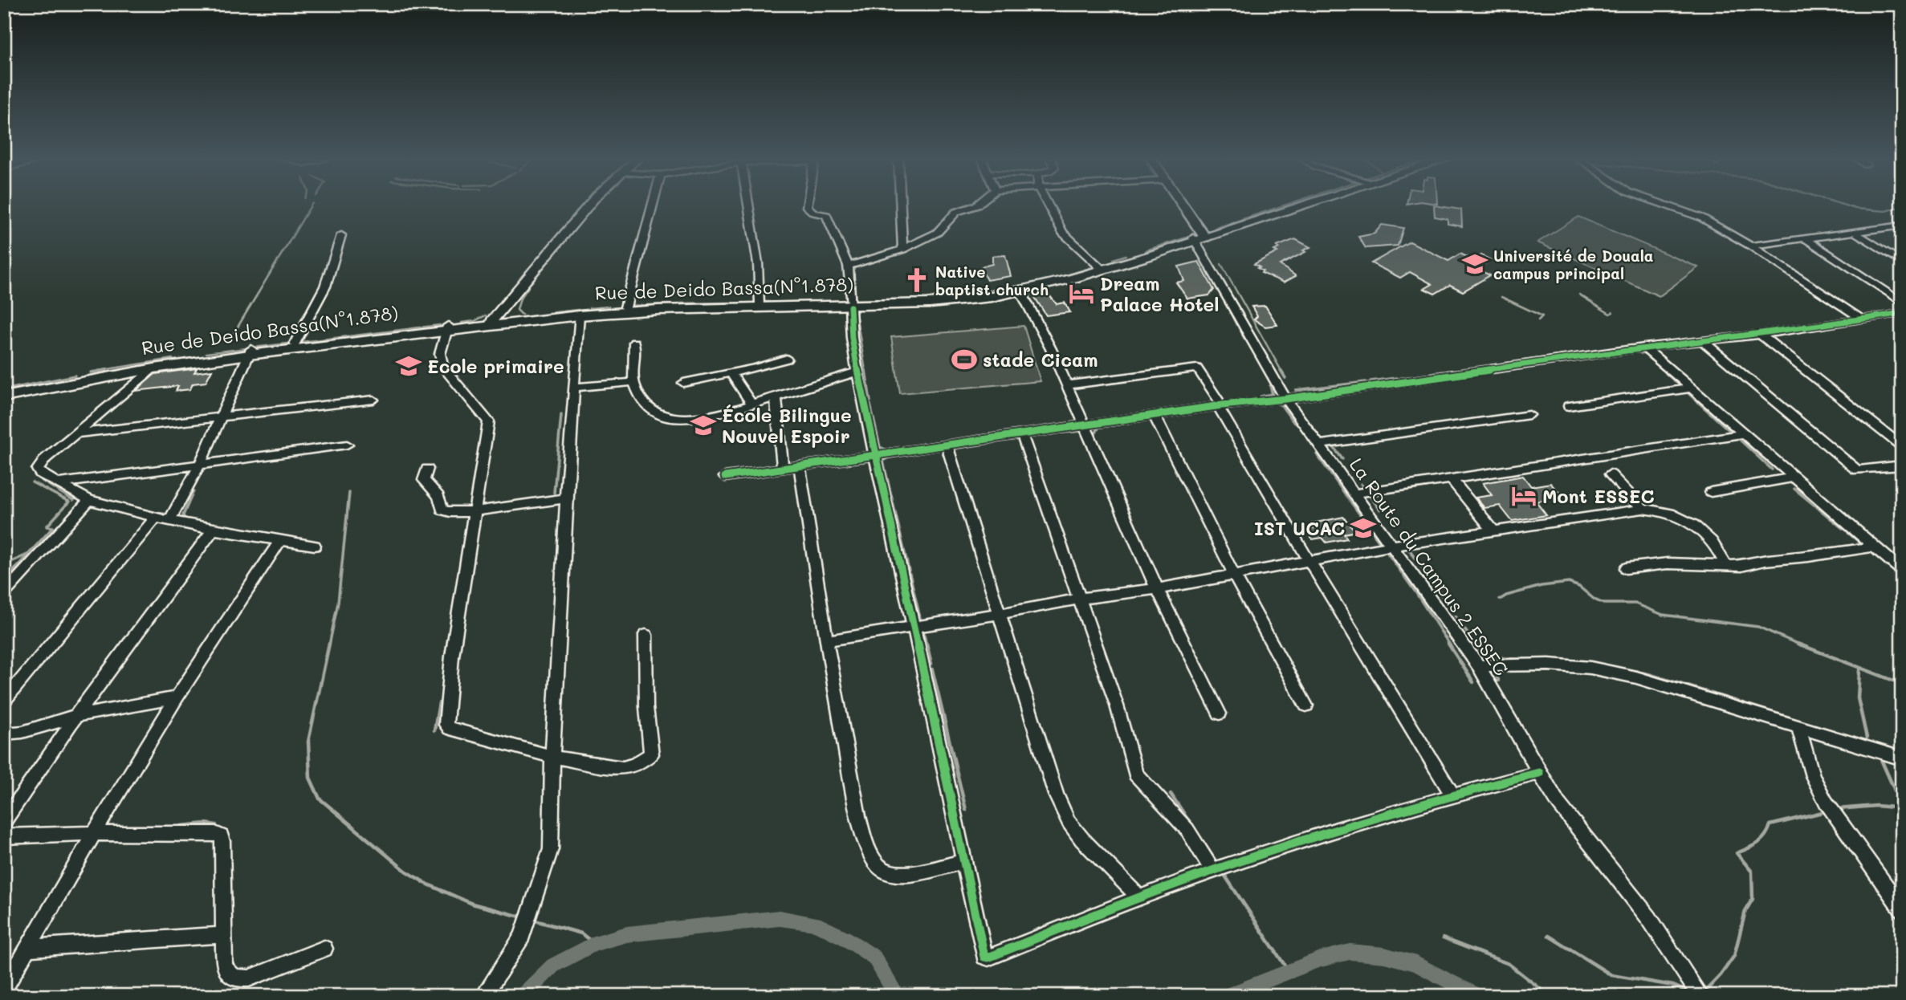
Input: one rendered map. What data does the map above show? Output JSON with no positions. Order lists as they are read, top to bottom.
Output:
{
  "streets": {
    "main road": ["Rue de Deido Bassa(N°1.878)"],
    "street": ["La Route du Campus 2 ESSEC"]
  },
  "crossings": [
    ["Rue de Deido Bassa(N°1.878)", "La Route du Campus 2 ESSEC"]
  ],
  "places": {
    "school or university": [
      "Université de Douala campus principal",
      "Ecole primaire",
      "École Bilingue Nouvel Espoir",
      "IST UCAC"
    ],
    "church": ["Native baptist church"],
    "hotel": ["Dream Palace Hotel", "Mont ESSEC"],
    "sports": ["stade Cicam"]
  }
}
